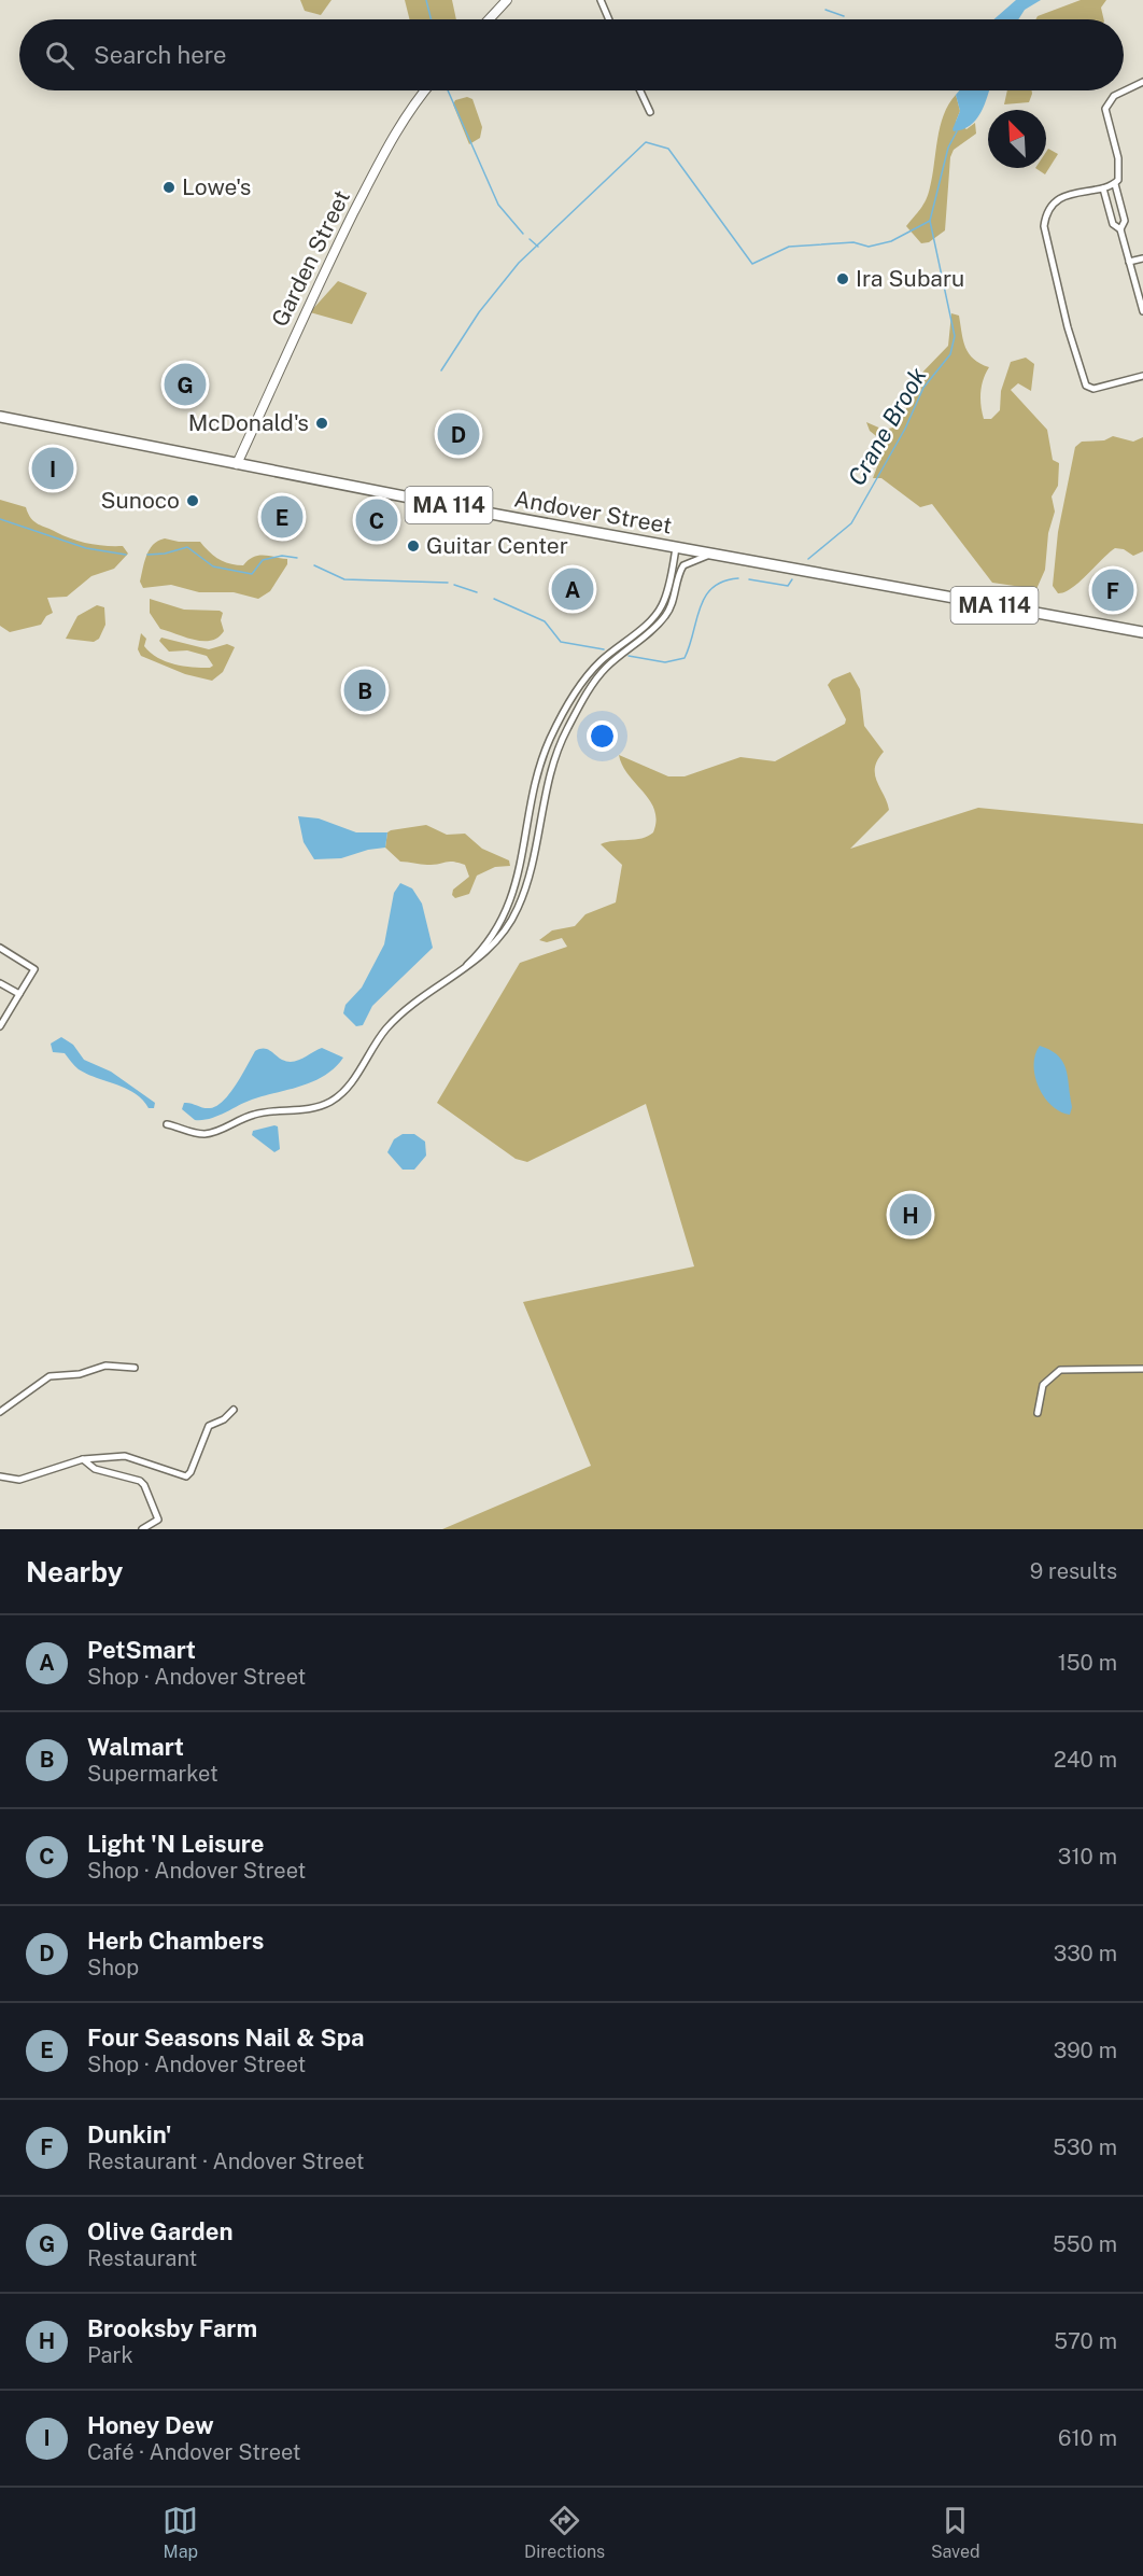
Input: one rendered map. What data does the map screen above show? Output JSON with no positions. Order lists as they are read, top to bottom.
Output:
{
  "streets": {
    "highway": ["MA 114", "Andover Street"],
    "main road": ["Garden Street"]
  },
  "crossings": [
    ["Garden Street", "Andover Street"]
  ],
  "water": ["Crane Brook"],
  "places": [
    "Lowe's",
    "Ira Subaru",
    "McDonald's",
    "Sunoco",
    "Guitar Center"
  ],
  "north": "top left",
  "page": {
    "search": "Search here",
    "pins": [
      "G",
      "D",
      "I",
      "E",
      "C",
      "A",
      "F",
      "B",
      "H"
    ],
    "heading": ["Nearby", "9 results"],
    "list": [
      {
        "mark": "A",
        "name": "PetSmart",
        "note": "Shop · Andover Street",
        "value": "150 m"
      },
      {
        "mark": "B",
        "name": "Walmart",
        "note": "Supermarket",
        "value": "240 m"
      },
      {
        "mark": "C",
        "name": "Light 'N Leisure",
        "note": "Shop · Andover Street",
        "value": "310 m"
      },
      {
        "mark": "D",
        "name": "Herb Chambers",
        "note": "Shop",
        "value": "330 m"
      },
      {
        "mark": "E",
        "name": "Four Seasons Nail & Spa",
        "note": "Shop · Andover Street",
        "value": "390 m"
      },
      {
        "mark": "F",
        "name": "Dunkin'",
        "note": "Restaurant · Andover Street",
        "value": "530 m"
      },
      {
        "mark": "G",
        "name": "Olive Garden",
        "note": "Restaurant",
        "value": "550 m"
      },
      {
        "mark": "H",
        "name": "Brooksby Farm",
        "note": "Park",
        "value": "570 m"
      },
      {
        "mark": "I",
        "name": "Honey Dew",
        "note": "Café · Andover Street",
        "value": "610 m"
      }
    ],
    "nav": ["Map", "Directions", "Saved"]
  }
}
